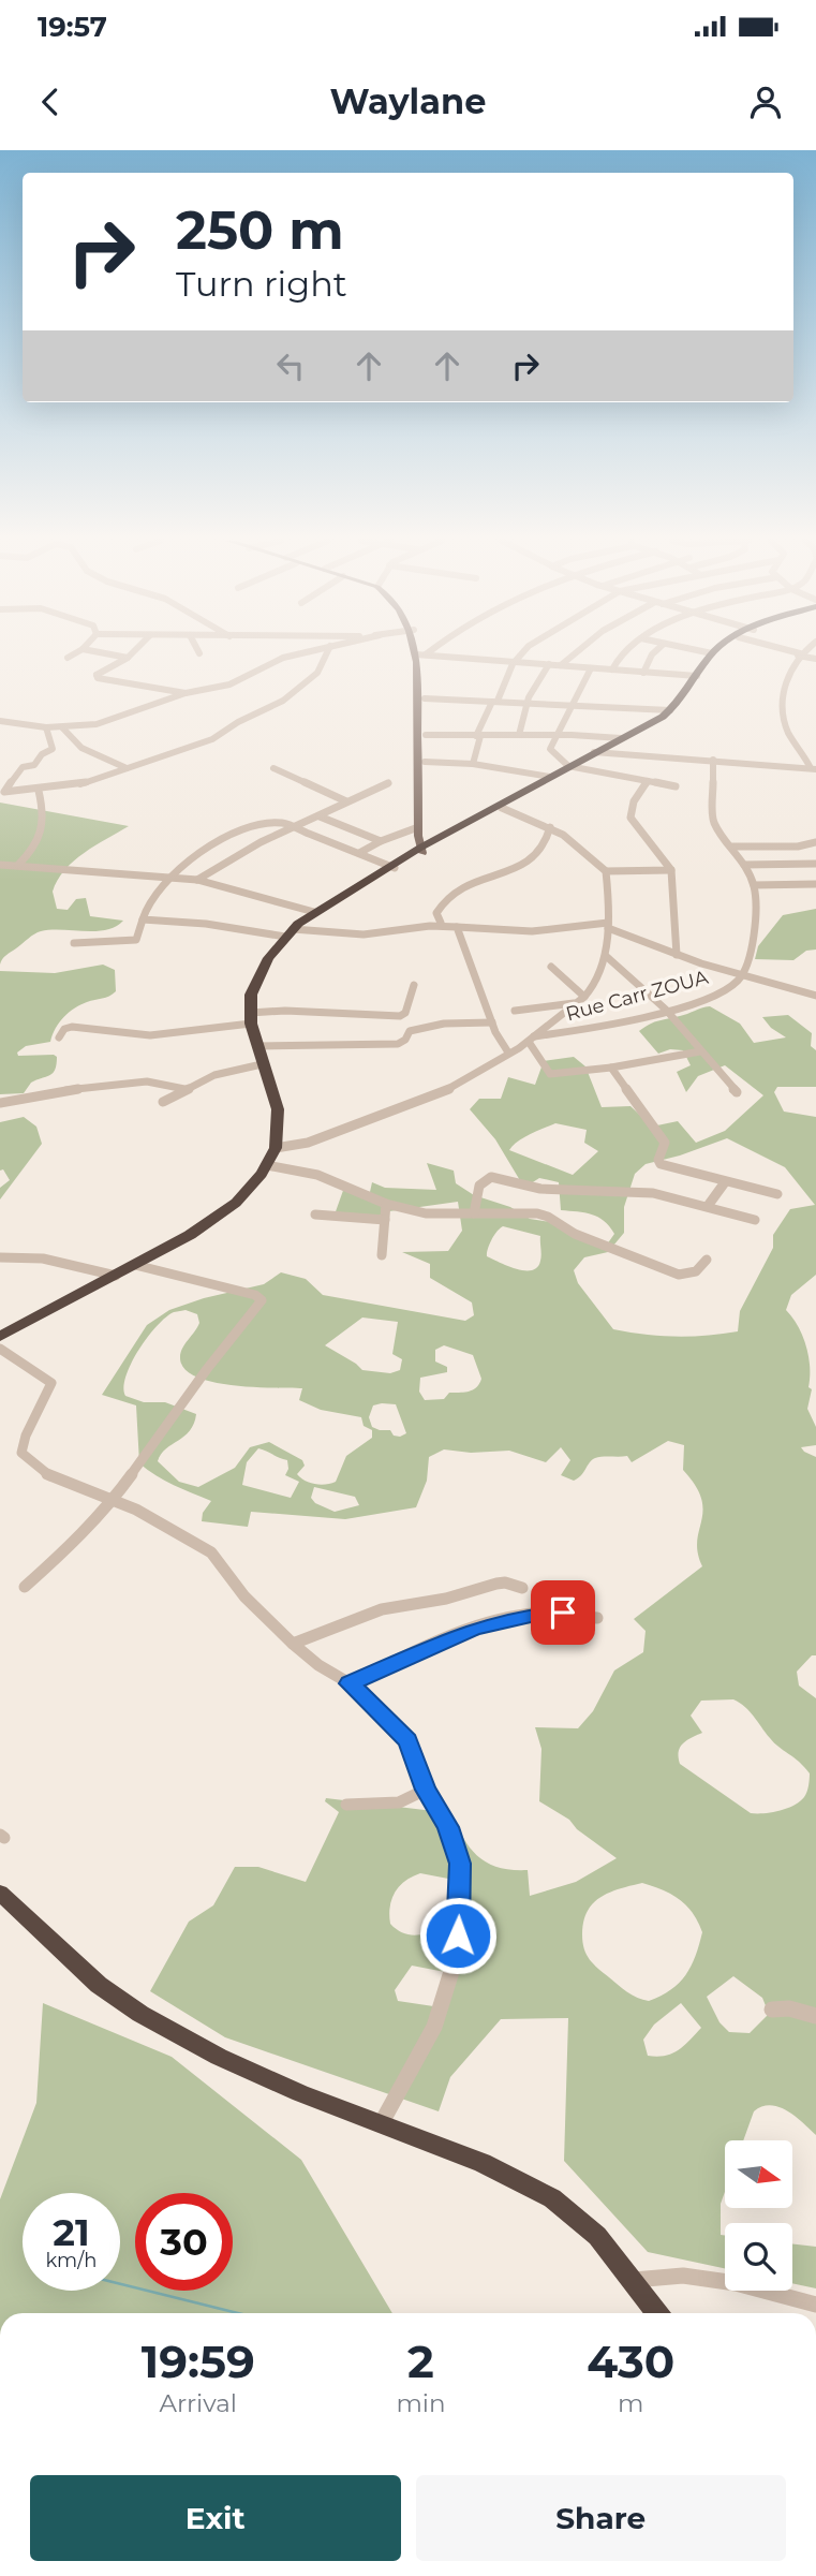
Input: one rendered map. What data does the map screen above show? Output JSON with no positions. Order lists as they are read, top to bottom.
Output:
{
  "streets": {
    "street": ["Rue Carr ZOUA"]
  },
  "north": "right",
  "page": {
    "status": "19:57",
    "header": "Waylane",
    "turn": ["250 m", "Turn right"],
    "speed": "21 km/h",
    "limit": "30",
    "eta": [
      "19:59",
      "Arrival",
      "2",
      "min",
      "430",
      "m"
    ],
    "buttons": ["Exit", "Share"]
  }
}
